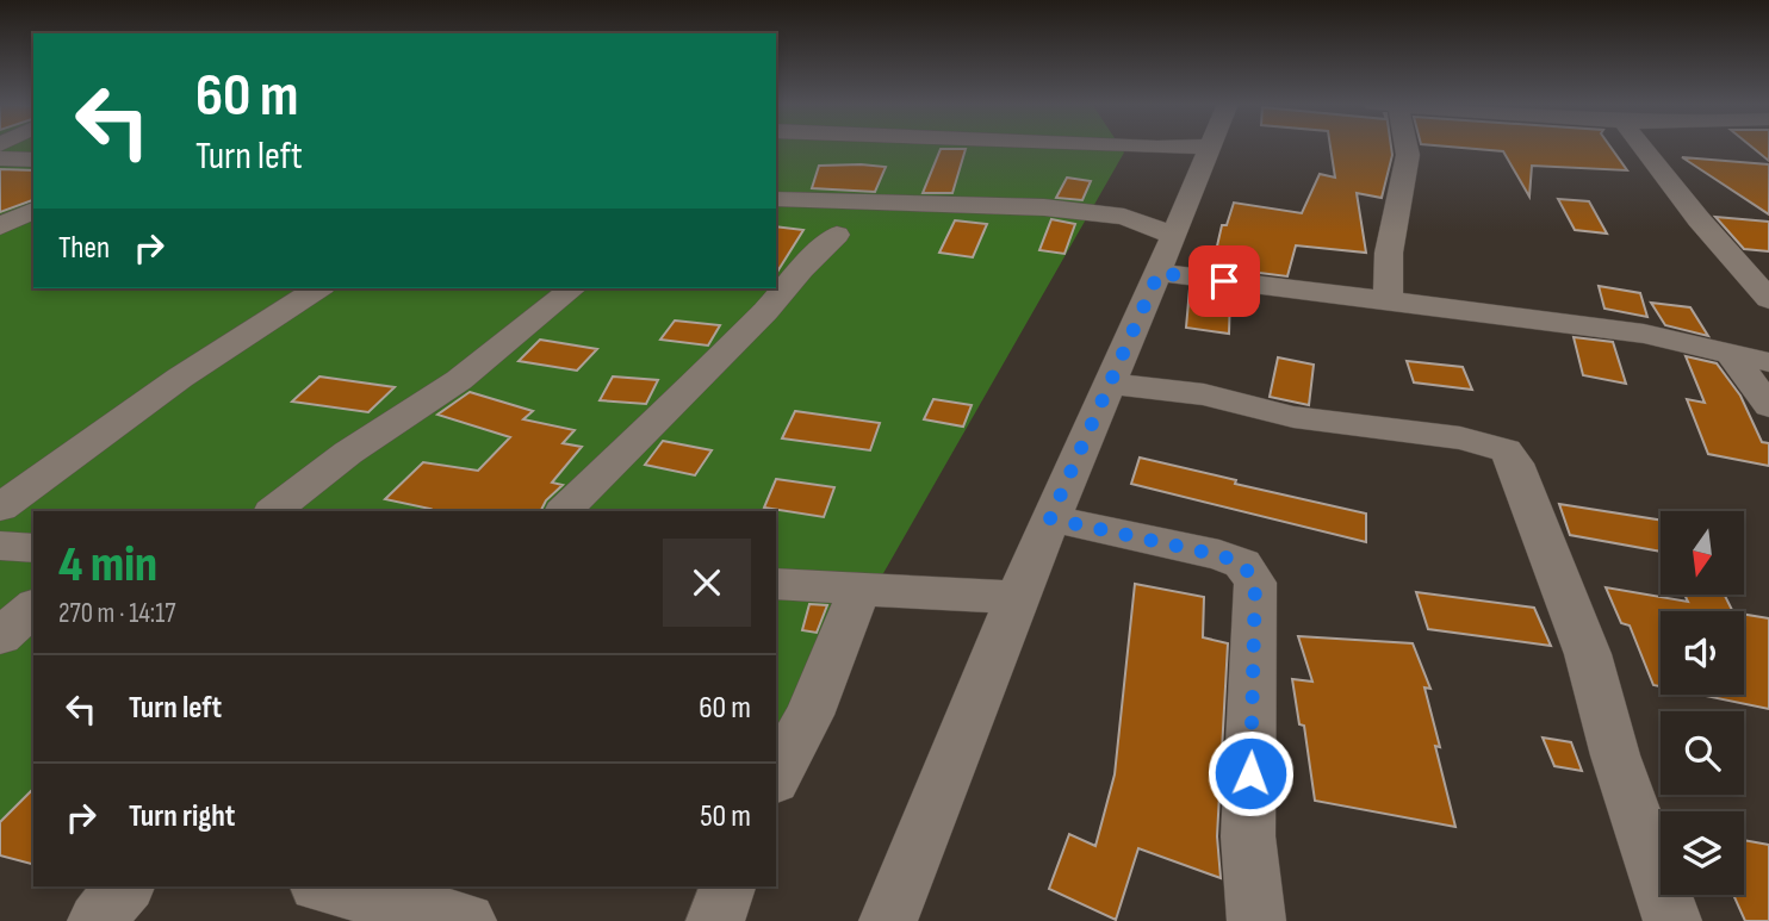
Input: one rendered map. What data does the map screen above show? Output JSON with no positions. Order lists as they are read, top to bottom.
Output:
{
  "north": "bottom",
  "page": {
    "turn": ["60 m", "Turn left"],
    "then": "Then",
    "heading": ["4 min", "270 m · 14:17"],
    "list": [
      {
        "name": "Turn left",
        "value": "60 m"
      },
      {
        "name": "Turn right",
        "value": "50 m"
      }
    ]
  }
}
